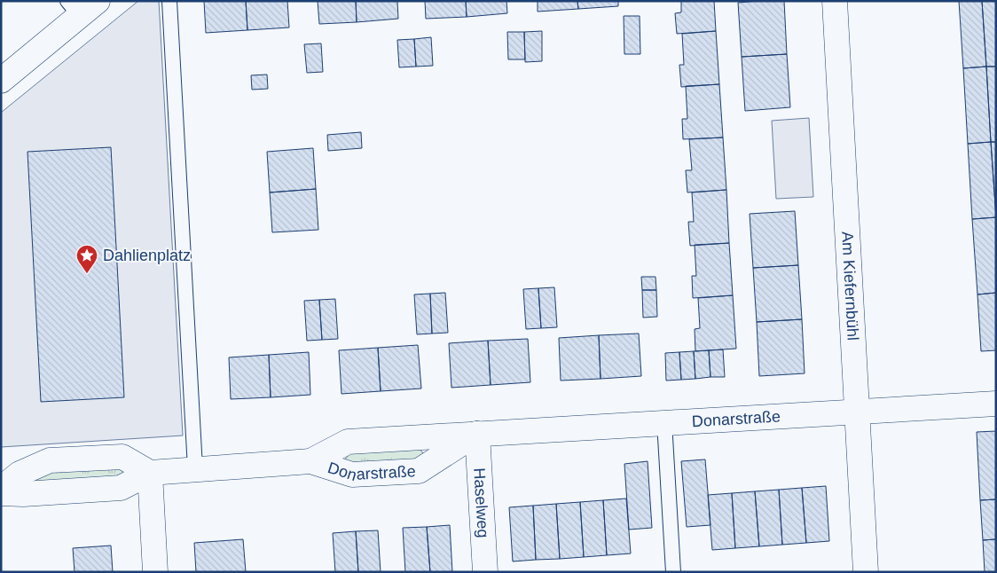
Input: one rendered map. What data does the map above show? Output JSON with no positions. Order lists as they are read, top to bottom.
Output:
{
  "streets": {
    "street": ["Am Kiefernbühl", "Donarstraße", "Haselweg"]
  },
  "crossings": [
    ["Am Kiefernbühl", "Donarstraße"],
    ["Donarstraße", "Haselweg"]
  ],
  "places": {
    "place": ["Dahlienplatz"]
  }
}
